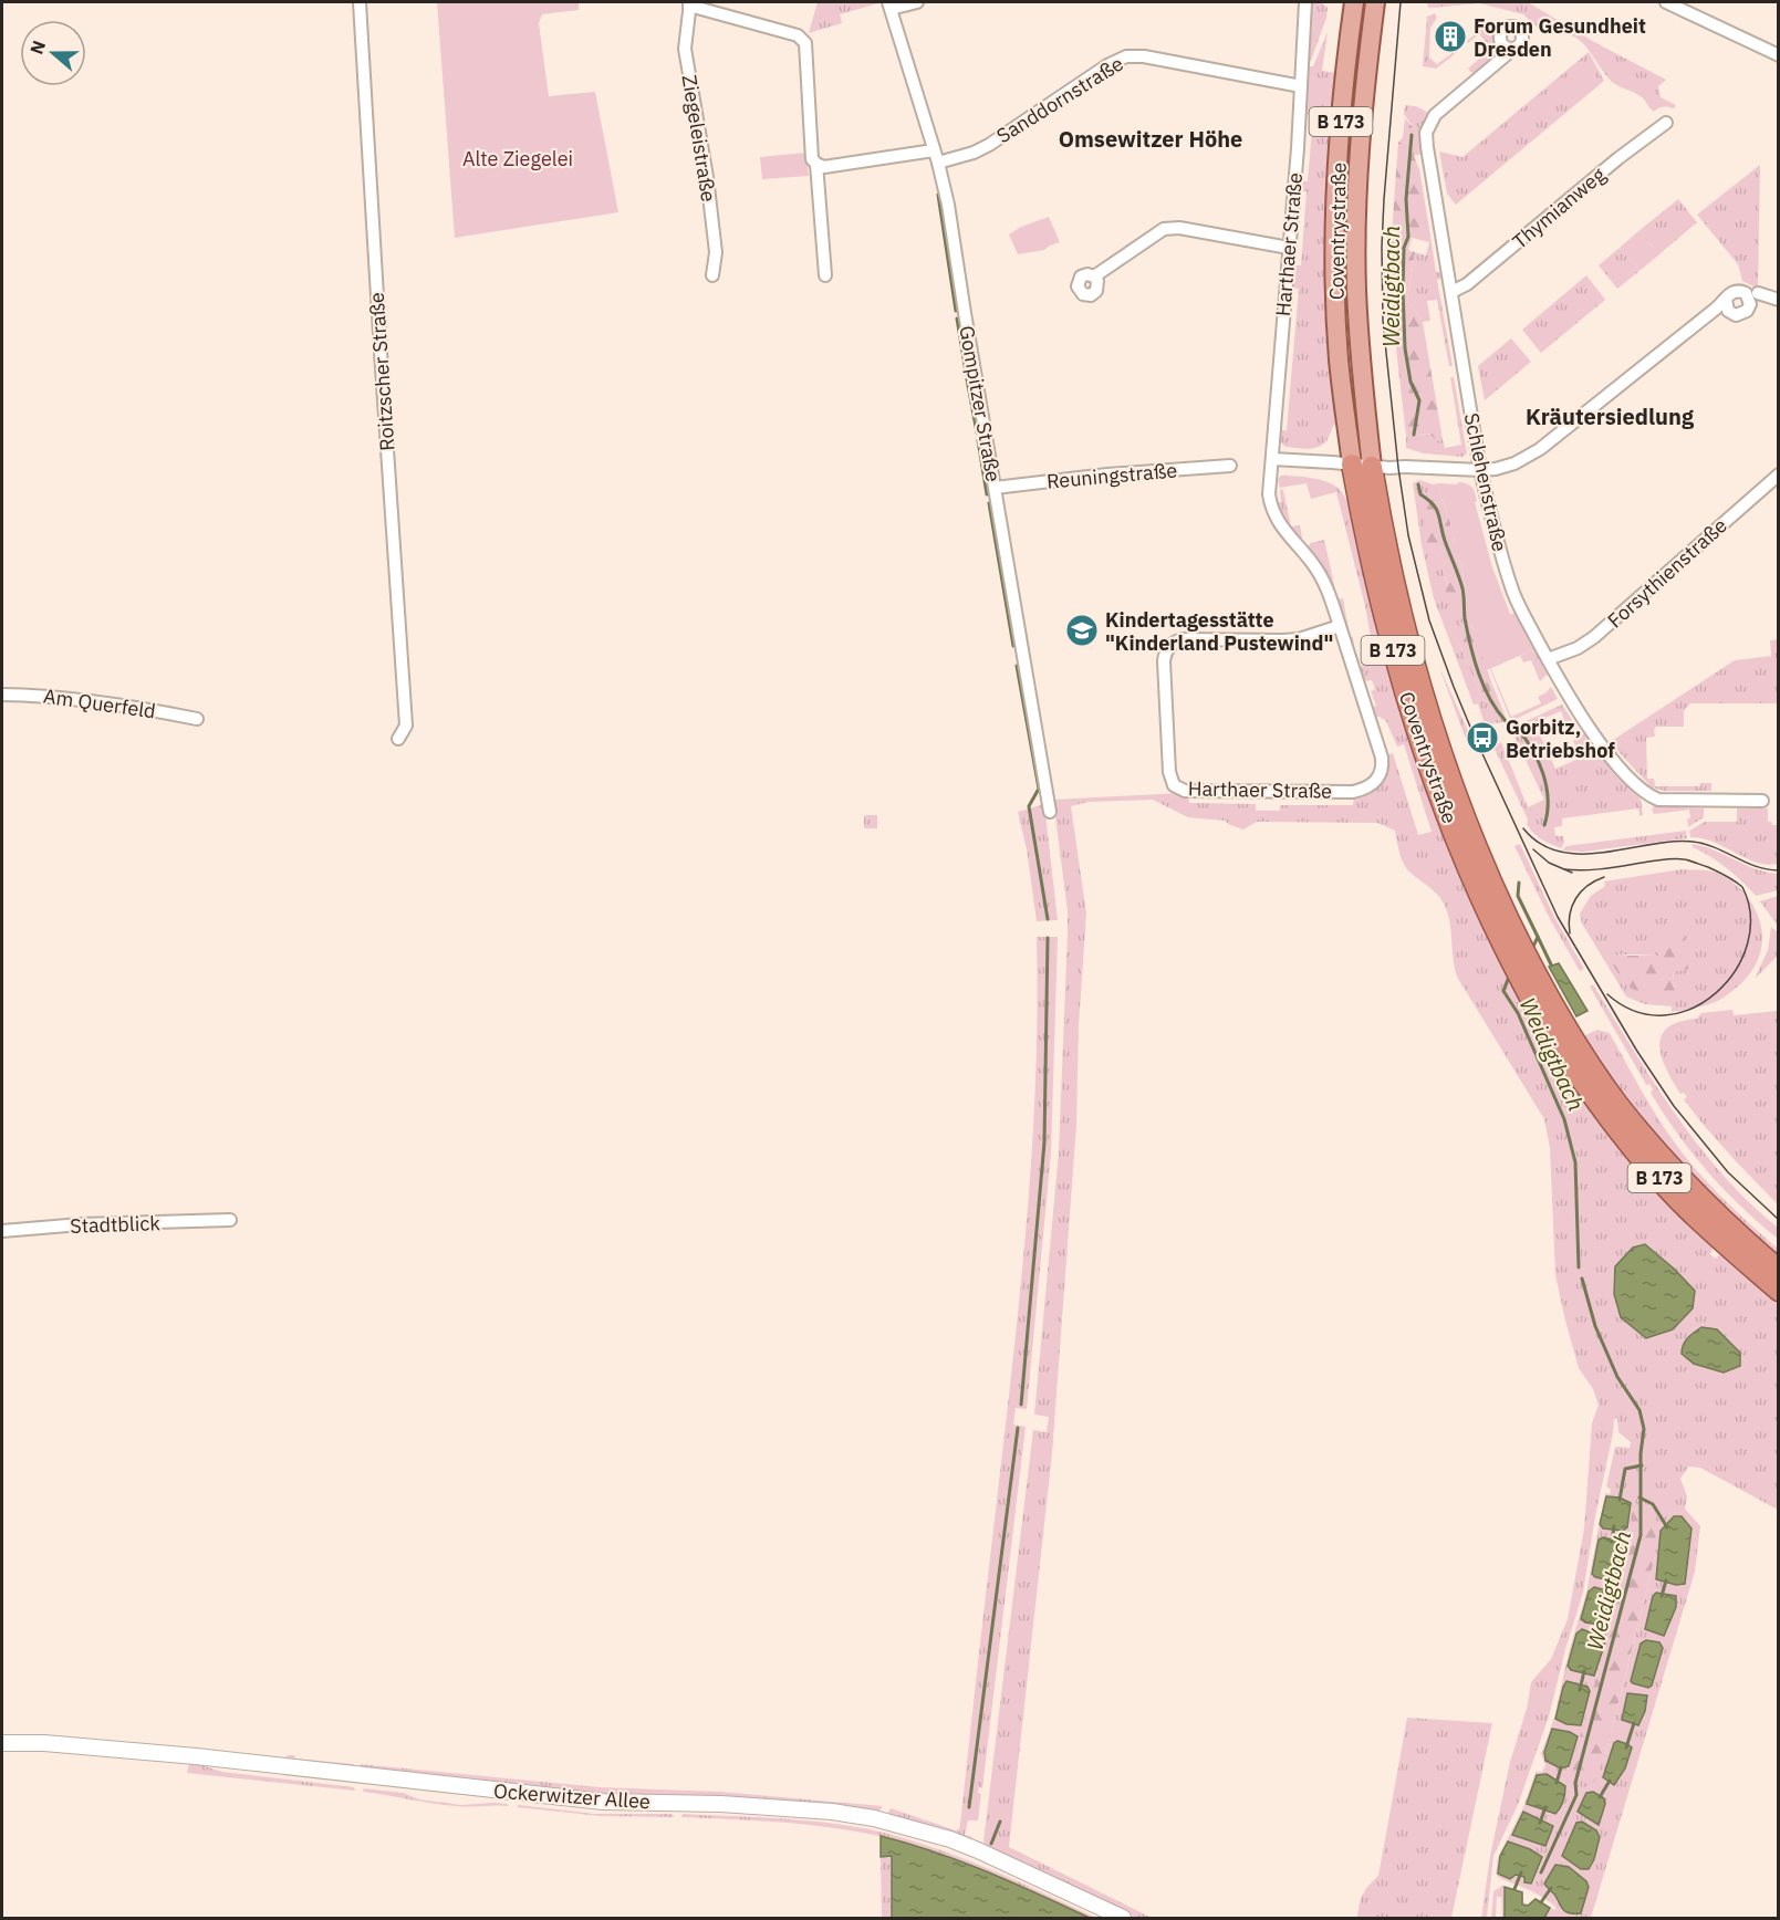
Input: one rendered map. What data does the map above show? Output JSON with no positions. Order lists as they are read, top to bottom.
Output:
{
  "streets": {
    "highway": ["B 173", "Coventrystraße"],
    "street": [
      "Sanddornstraße",
      "Ziegeleistraße",
      "Thymianweg",
      "Harthaer Straße",
      "Roitzscher Straße",
      "Gompitzer Straße",
      "Reuningstraße",
      "Schlehenstraße",
      "Forsythienstraße",
      "Am Querfeld",
      "Stadtblick",
      "Ockerwitzer Allee"
    ]
  },
  "crossings": [
    ["Sanddornstraße", "Harthaer Straße"],
    ["Sanddornstraße", "Gompitzer Straße"],
    ["Thymianweg", "Schlehenstraße"],
    ["Gompitzer Straße", "Reuningstraße"],
    ["Schlehenstraße", "Forsythienstraße"]
  ],
  "districts": ["Omsewitzer Höhe", "Kräutersiedlung"],
  "water": ["Weidigtbach"],
  "parks": ["Alte Ziegelei"],
  "places": {
    "building": ["Forum Gesundheit Dresden"],
    "school or university": ["Kindertagesstätte \"Kinderland Pustewind\""],
    "bus stop": ["Gorbitz, Betriebshof"]
  },
  "north": "left"
}
